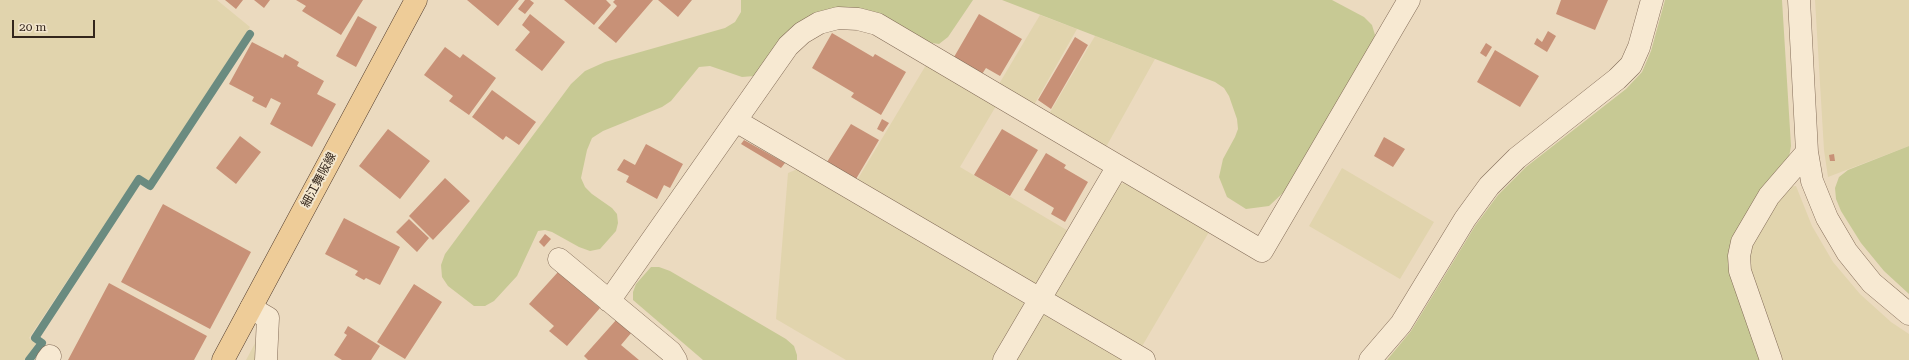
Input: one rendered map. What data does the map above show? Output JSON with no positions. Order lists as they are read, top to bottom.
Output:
{
  "streets": {
    "main road": ["細江舞阪線"]
  },
  "scale_bar": "20 m"
}
